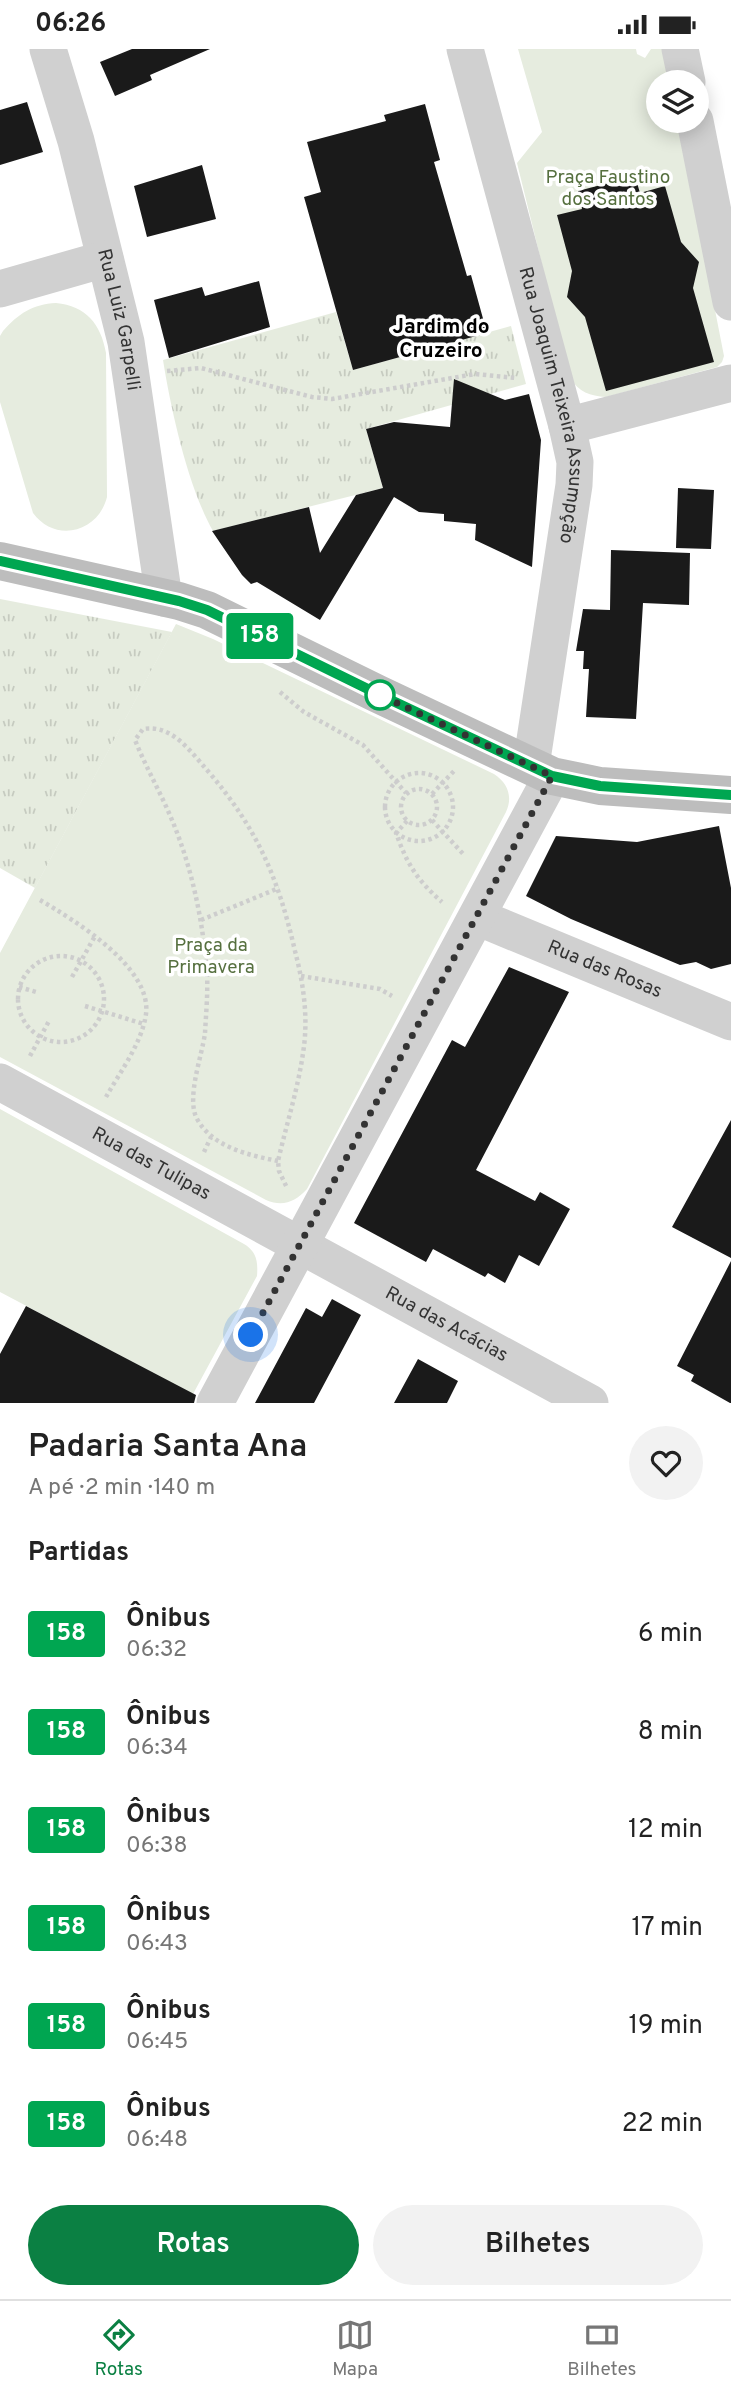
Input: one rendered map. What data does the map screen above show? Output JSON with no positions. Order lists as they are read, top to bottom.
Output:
{
  "streets": {
    "street": [
      "Rua Luiz Garpelli",
      "Rua Joaquim Teixeira Assumpção",
      "Rua das Rosas",
      "Rua das Tulipas",
      "Rua das Acácias"
    ]
  },
  "crossings": [
    ["Rua Joaquim Teixeira Assumpção", "Rua das Rosas"],
    ["Rua Joaquim Teixeira Assumpção", "Rua das Tulipas"],
    ["Rua Joaquim Teixeira Assumpção", "Rua das Acácias"],
    ["Rua das Tulipas", "Rua das Acácias"]
  ],
  "districts": ["Jardim do Cruzeiro"],
  "parks": ["Praça Faustino dos Santos", "Praça da Primavera"],
  "lines": ["bus line 158"],
  "page": {
    "status": "06:26",
    "on_map": "158",
    "heading": [
      ["Padaria Santa Ana", "A pé · 2 min · 140 m"],
      "Partidas"
    ],
    "list": [
      {
        "mark": "158",
        "name": "Ônibus",
        "note": "06:32",
        "value": "6 min"
      },
      {
        "mark": "158",
        "name": "Ônibus",
        "note": "06:34",
        "value": "8 min"
      },
      {
        "mark": "158",
        "name": "Ônibus",
        "note": "06:38",
        "value": "12 min"
      },
      {
        "mark": "158",
        "name": "Ônibus",
        "note": "06:43",
        "value": "17 min"
      },
      {
        "mark": "158",
        "name": "Ônibus",
        "note": "06:45",
        "value": "19 min"
      },
      {
        "mark": "158",
        "name": "Ônibus",
        "note": "06:48",
        "value": "22 min"
      }
    ],
    "buttons": ["Rotas", "Bilhetes"],
    "tabs": ["Rotas", "Mapa", "Bilhetes"]
  }
}
